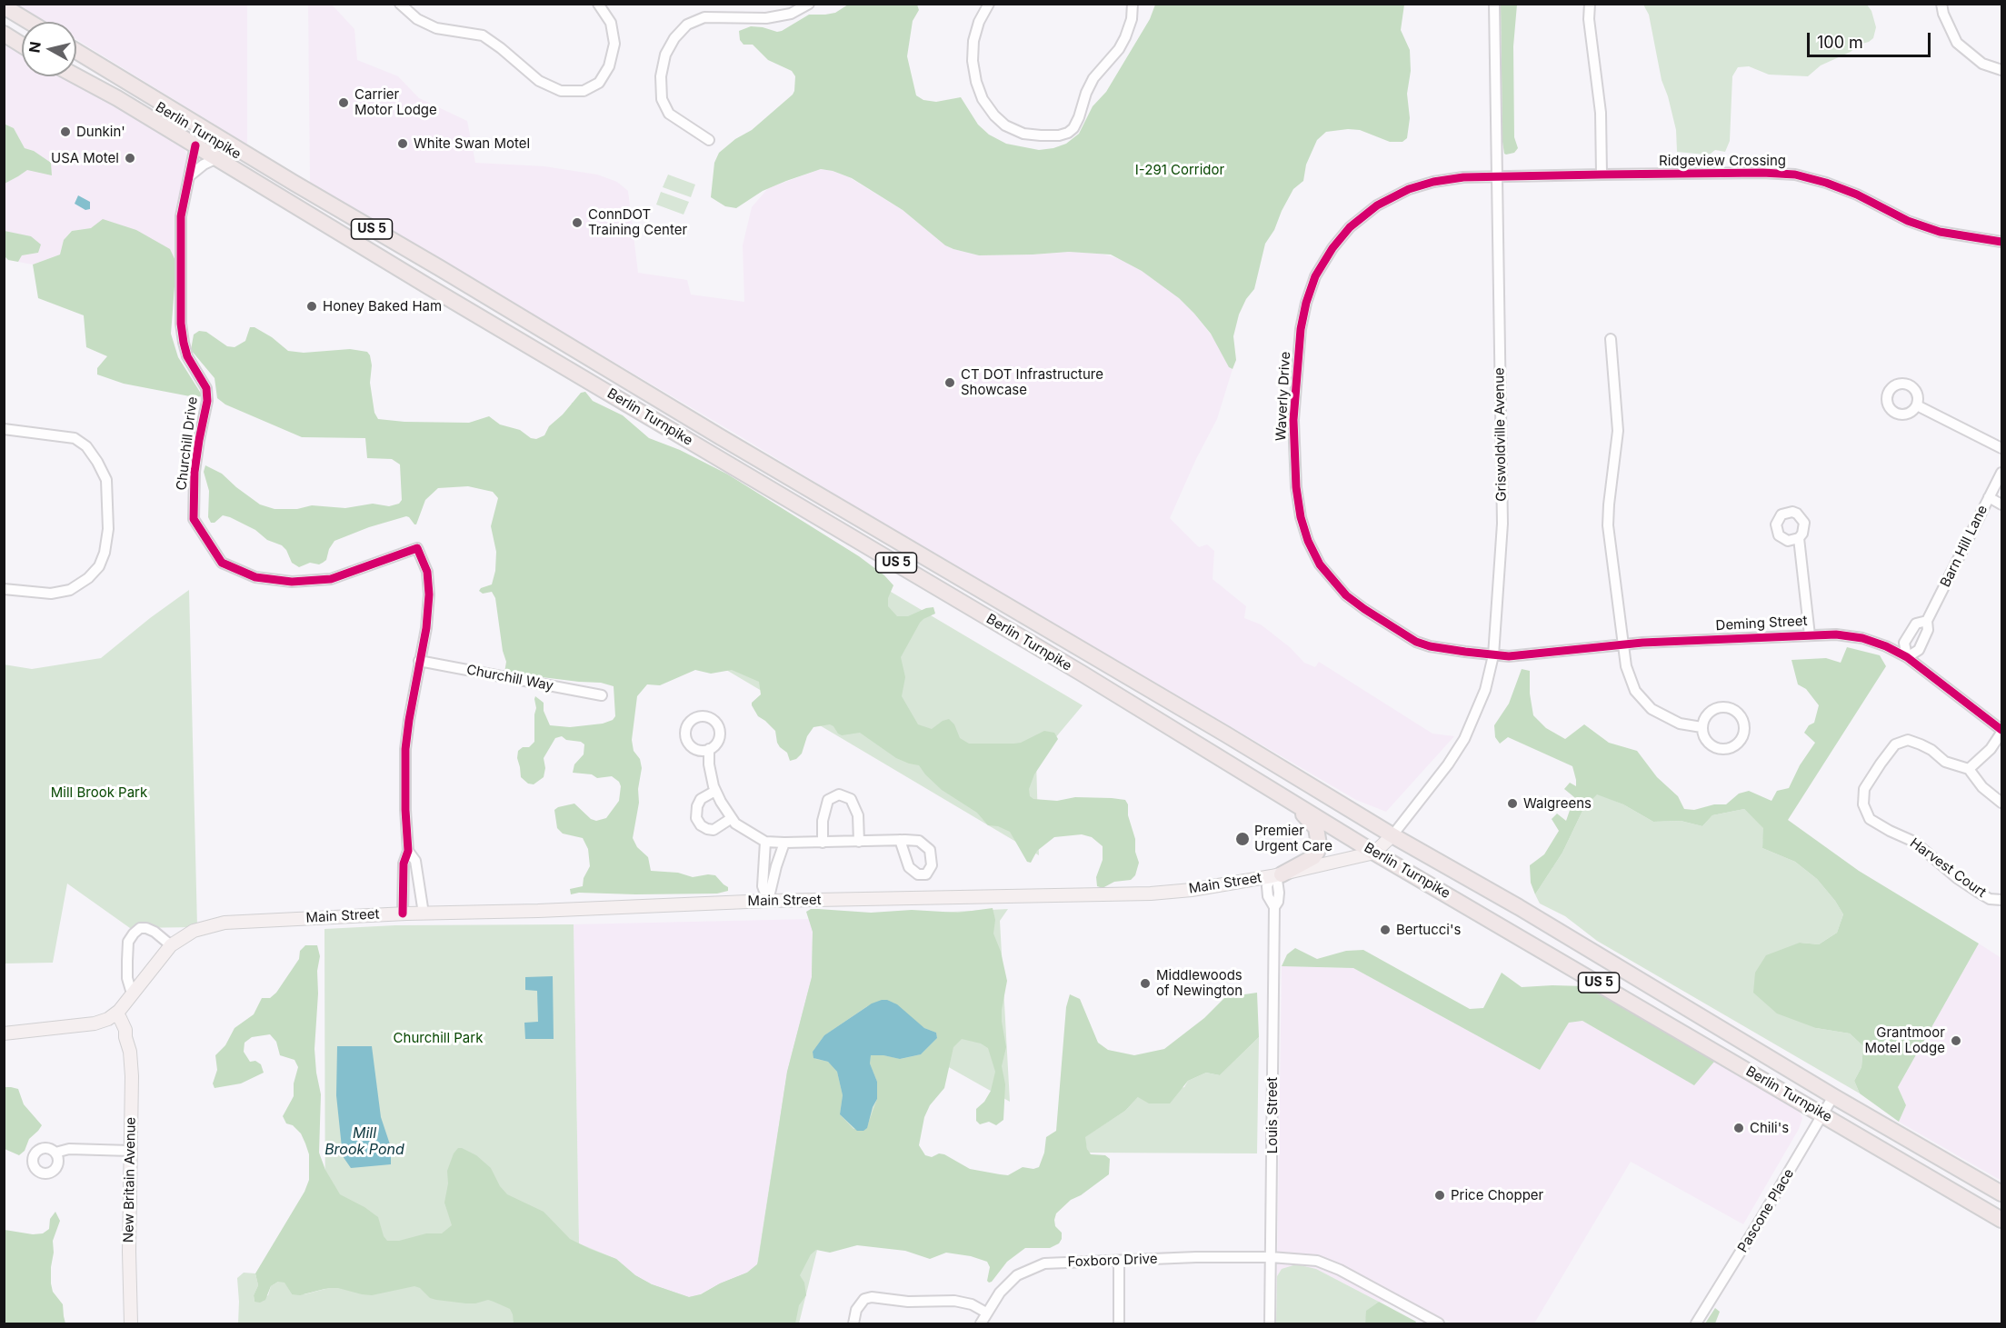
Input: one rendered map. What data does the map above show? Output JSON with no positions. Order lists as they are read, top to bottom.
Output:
{
  "streets": {
    "highway": ["Berlin Turnpike", "US 5"],
    "main road": ["Main Street", "New Britain Avenue"],
    "street": [
      "Ridgeview Crossing",
      "Waverly Drive",
      "Griswoldville Avenue",
      "Churchill Drive",
      "Barn Hill Lane",
      "Deming Street",
      "Churchill Way",
      "Harvest Court",
      "Louis Street",
      "Pascone Place",
      "Foxboro Drive"
    ]
  },
  "crossings": [
    ["Berlin Turnpike", "Griswoldville Avenue"],
    ["Berlin Turnpike", "Churchill Drive"],
    ["Berlin Turnpike", "Main Street"],
    ["Berlin Turnpike", "Pascone Place"],
    ["Ridgeview Crossing", "Waverly Drive"],
    ["Ridgeview Crossing", "Griswoldville Avenue"],
    ["Waverly Drive", "Griswoldville Avenue"],
    ["Waverly Drive", "Deming Street"],
    ["Griswoldville Avenue", "Deming Street"],
    ["Churchill Drive", "Churchill Way"],
    ["Churchill Drive", "Main Street"],
    ["Barn Hill Lane", "Deming Street"],
    ["Main Street", "Louis Street"],
    ["Main Street", "New Britain Avenue"],
    ["Louis Street", "Foxboro Drive"]
  ],
  "water": ["Mill Brook Pond"],
  "parks": ["I-291 Corridor", "Mill Brook Park", "Churchill Park"],
  "places": [
    "Carrier Motor Lodge",
    "Dunkin'",
    "White Swan Motel",
    "USA Motel",
    "ConnDOT Training Center",
    "Honey Baked Ham",
    "CT DOT Infrastructure Showcase",
    "Walgreens",
    "Premier Urgent Care",
    "Bertucci's",
    "Middlewoods of Newington",
    "Grantmoor Motel Lodge",
    "Chili's",
    "Price Chopper"
  ],
  "scale_bar": "100 m",
  "north": "left"
}
